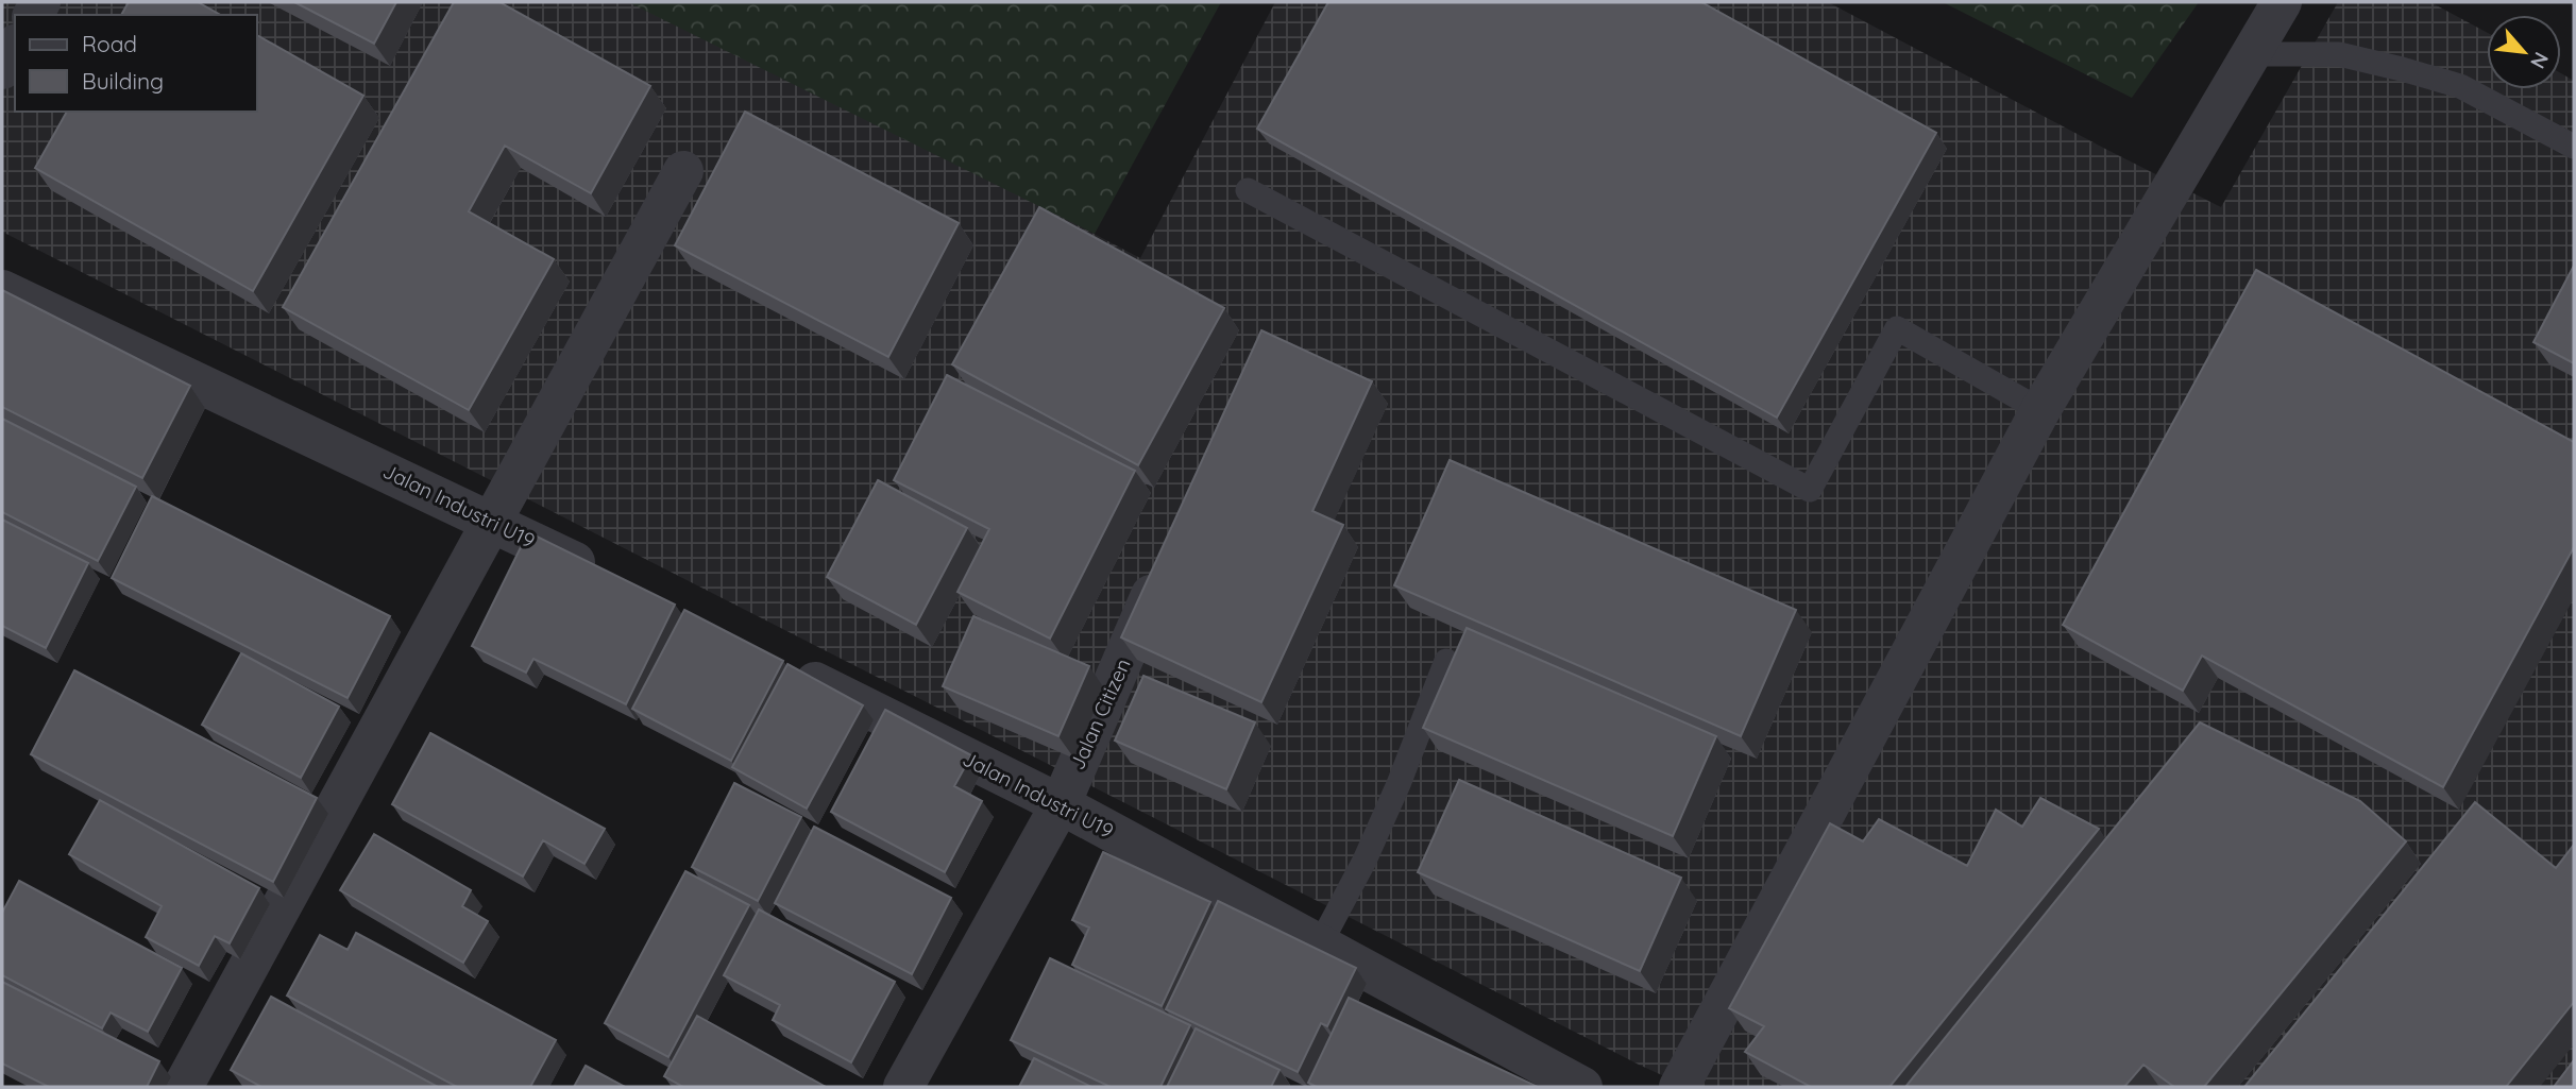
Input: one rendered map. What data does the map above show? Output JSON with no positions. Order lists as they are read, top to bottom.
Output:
{
  "streets": {
    "street": ["Jalan Industri U19", "Jalan Citizen"]
  },
  "crossings": [
    ["Jalan Industri U19", "Jalan Citizen"]
  ],
  "legend": ["Road", "Building"],
  "north": "bottom right"
}
